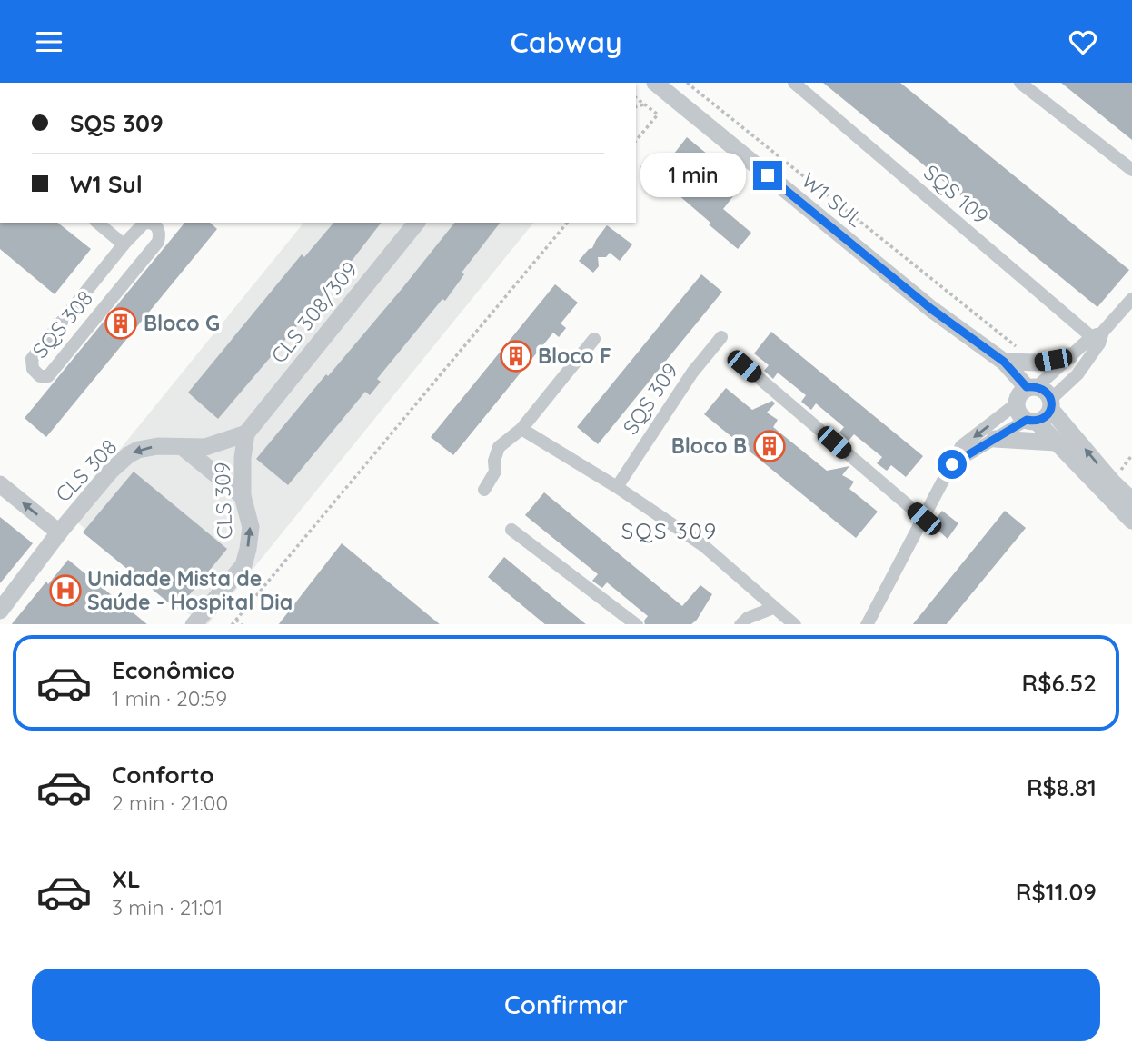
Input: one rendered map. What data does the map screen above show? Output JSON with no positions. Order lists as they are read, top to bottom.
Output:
{
  "streets": {
    "street": [
      "SQS 109",
      "W1 SUL",
      "CLS 308/309",
      "SQS 308",
      "SQS 309",
      "CLS 308",
      "CLS 309"
    ]
  },
  "crossings": [
    ["CLS 308/309", "CLS 308"],
    ["CLS 308/309", "CLS 309"],
    ["CLS 308", "CLS 309"]
  ],
  "one_way": ["CLS 308", "CLS 309"],
  "districts": ["SQS 309"],
  "places": {
    "building": ["Bloco G", "Bloco F", "Bloco B"],
    "hospital": ["Unidade Mista de Saúde - Hospital Dia"]
  },
  "page": {
    "header": "Cabway",
    "banner": ["SQS 309", "W1 Sul"],
    "bubble": "1 min",
    "list": [
      {
        "name": "Econômico",
        "note": "1 min · 20:59",
        "value": "R$6.52"
      },
      {
        "name": "Conforto",
        "note": "2 min · 21:00",
        "value": "R$8.81"
      },
      {
        "name": "XL",
        "note": "3 min · 21:01",
        "value": "R$11.09"
      }
    ],
    "buttons": "Confirmar"
  }
}
